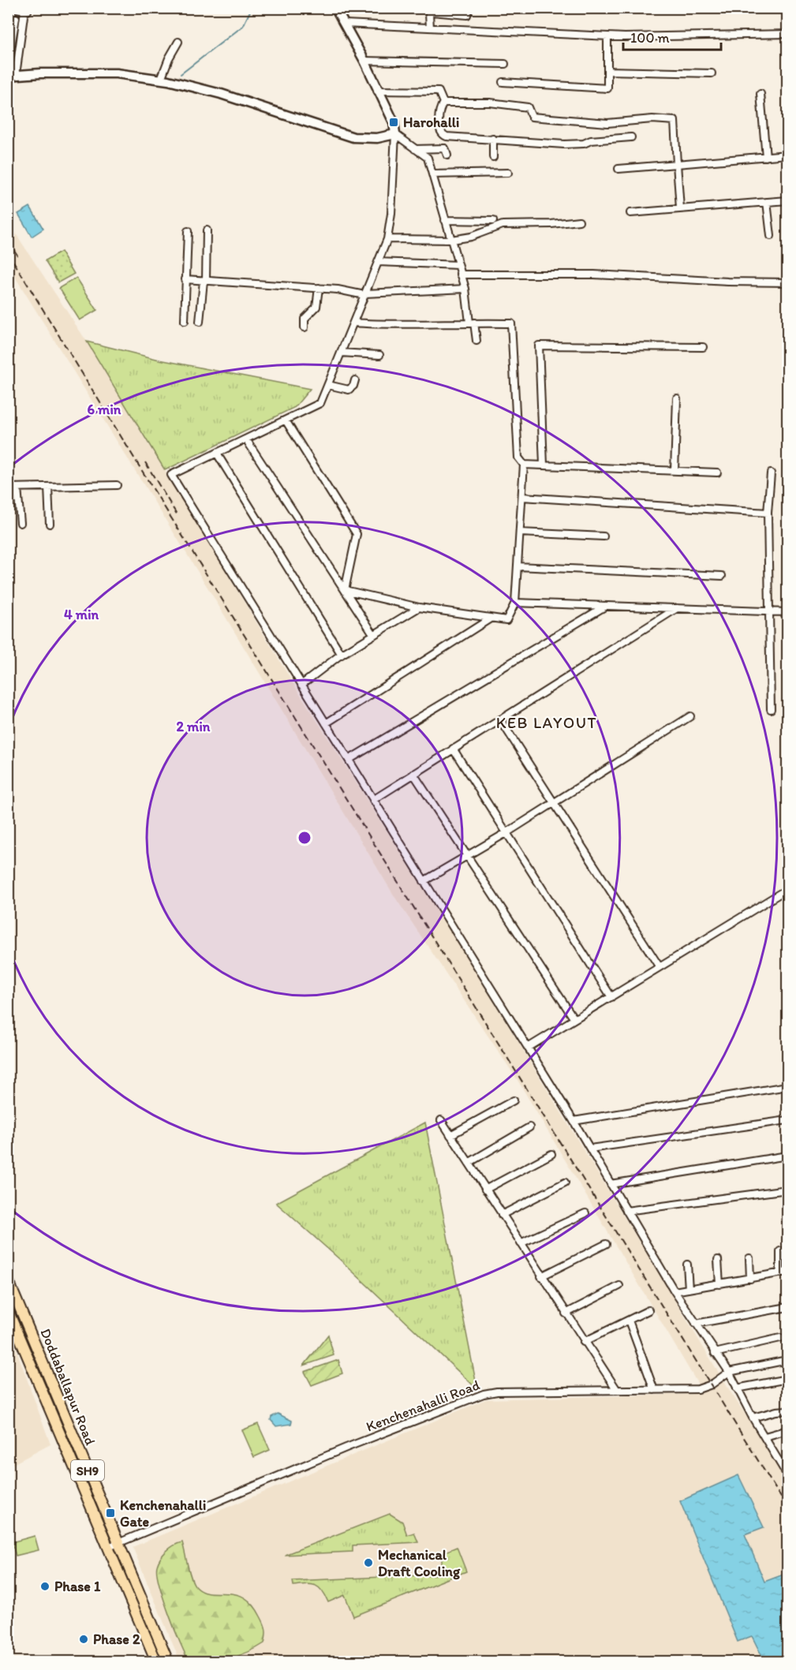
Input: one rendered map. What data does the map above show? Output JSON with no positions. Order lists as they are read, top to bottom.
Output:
{
  "streets": {
    "main road": ["Doddaballapur Road", "SH9"],
    "street": ["Kenchenahalli Road"]
  },
  "crossings": [
    ["Doddaballapur Road", "Kenchenahalli Road"]
  ],
  "districts": ["KEB LAYOUT"],
  "places": {
    "transit": ["Harohalli", "Kenchenahalli Gate"],
    "other": ["Mechanical Draft Cooling", "Phase 1", "Phase 2"]
  },
  "scale_bar": "100 m",
  "rings": ["6 min", "4 min", "2 min"]
}
